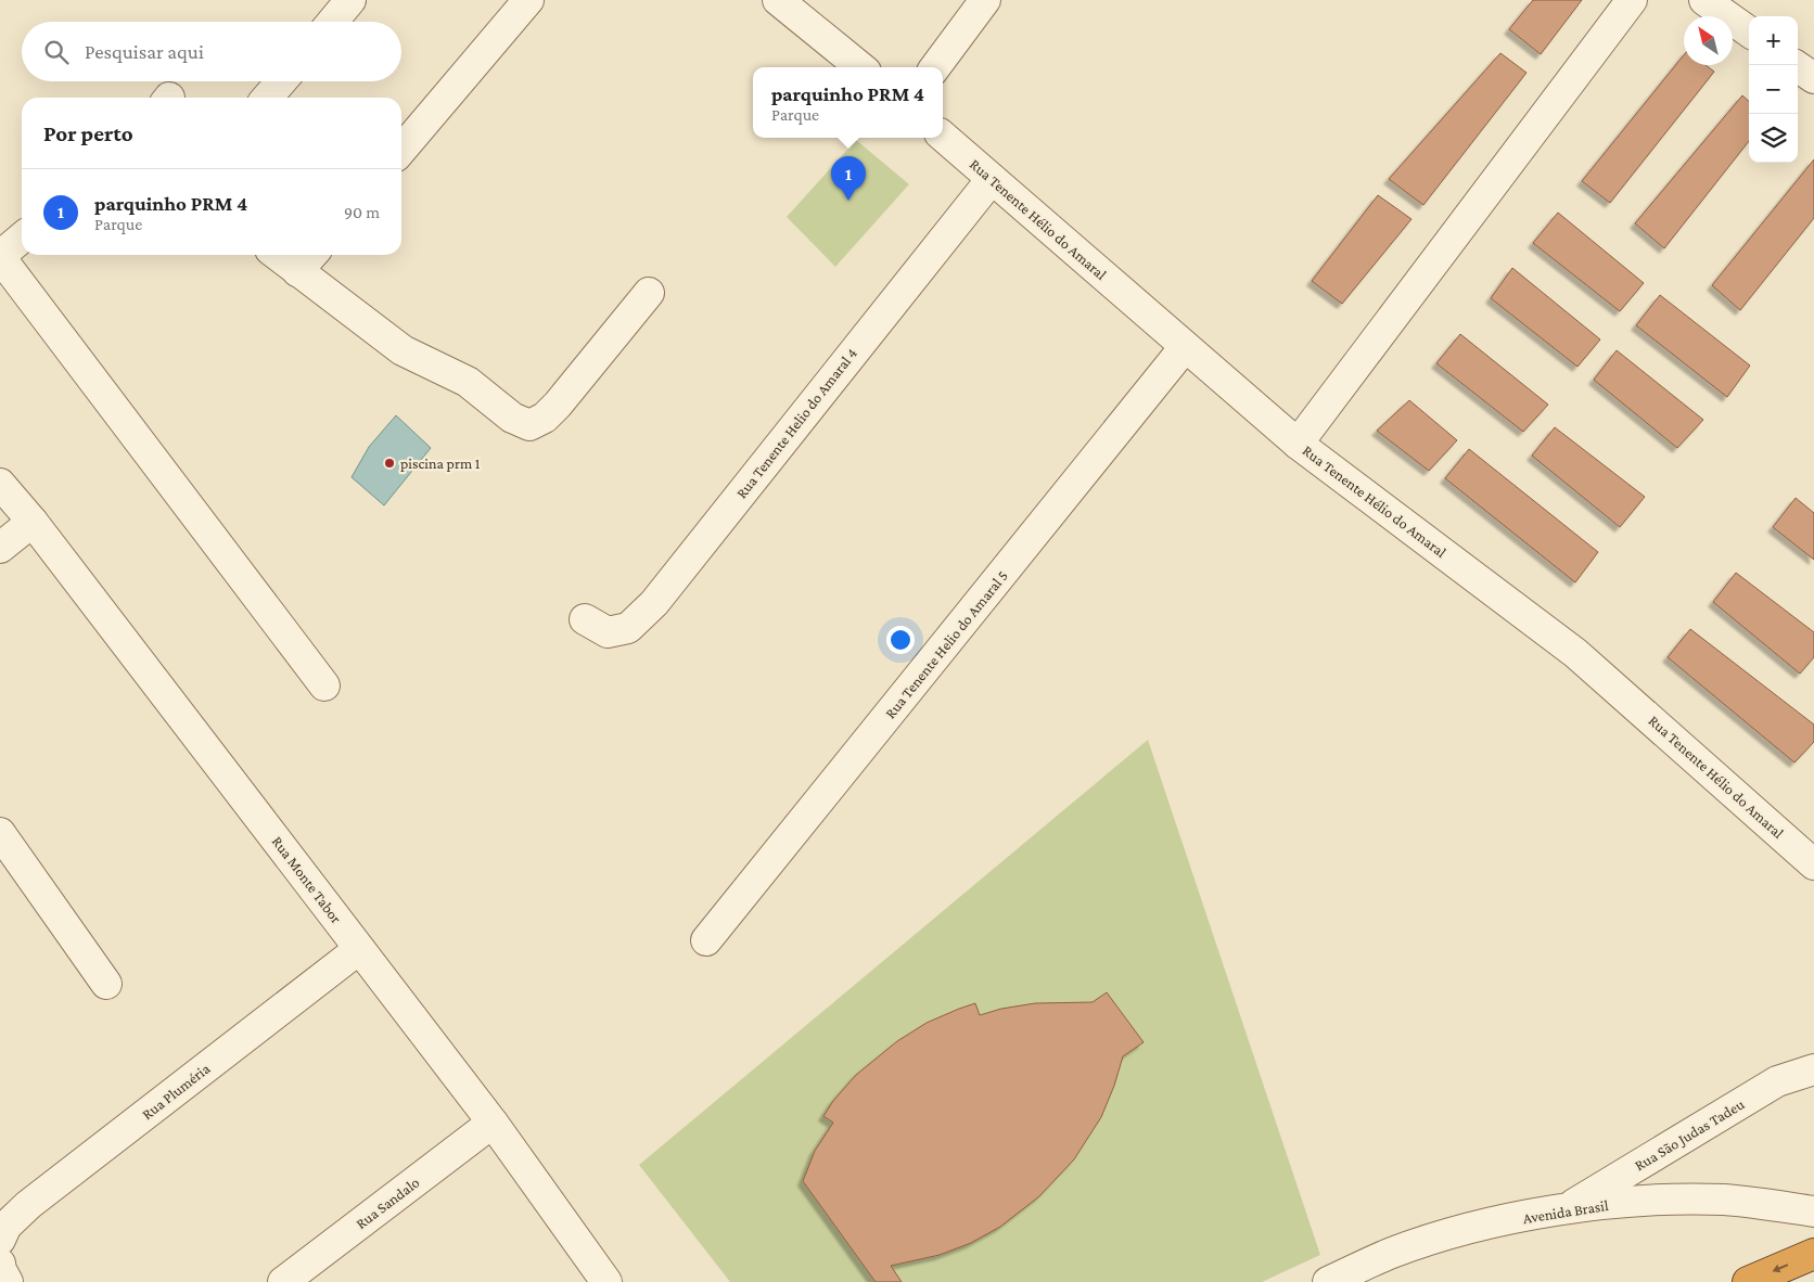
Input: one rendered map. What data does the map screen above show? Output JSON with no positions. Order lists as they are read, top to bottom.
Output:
{
  "streets": {
    "street": [
      "Rua Tenente Hélio do Amaral",
      "Rua Tenente Helio do Amaral 4",
      "Rua Tenente Helio do Amaral 5",
      "Rua Monte Tabor",
      "Rua Pluméria",
      "Rua São Judas Tadeu",
      "Rua Sandalo",
      "Avenida Brasil"
    ]
  },
  "crossings": [
    ["Rua Tenente Hélio do Amaral", "Rua Tenente Helio do Amaral 4"],
    ["Rua Tenente Hélio do Amaral", "Rua Tenente Helio do Amaral 5"],
    ["Rua Monte Tabor", "Rua Pluméria"],
    ["Rua Monte Tabor", "Rua Sandalo"],
    ["Rua São Judas Tadeu", "Avenida Brasil"]
  ],
  "places": ["piscina prm 1"],
  "north": "top left",
  "page": {
    "map_buttons": ["+", "−"],
    "search": "Pesquisar aqui",
    "popup": ["parquinho PRM 4", "Parque"],
    "heading": "Por perto",
    "pins": "1",
    "list": [
      {
        "mark": "1",
        "name": "parquinho PRM 4",
        "note": "Parque",
        "value": "90 m"
      }
    ]
  }
}
